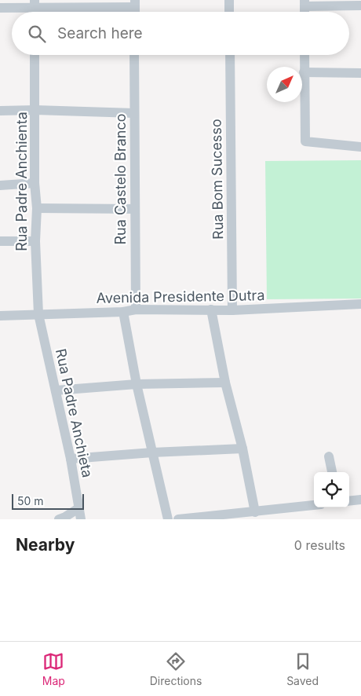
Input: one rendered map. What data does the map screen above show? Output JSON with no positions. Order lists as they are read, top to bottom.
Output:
{
  "streets": {
    "street": [
      "Rua Castelo Branco",
      "Rua Bom Sucesso",
      "Rua Padre Anchienta",
      "Avenida Presidente Dutra",
      "Rua Padre Anchieta"
    ]
  },
  "crossings": [
    ["Rua Castelo Branco", "Avenida Presidente Dutra"],
    ["Rua Bom Sucesso", "Avenida Presidente Dutra"],
    ["Rua Padre Anchienta", "Avenida Presidente Dutra"],
    ["Rua Padre Anchienta", "Rua Padre Anchieta"],
    ["Avenida Presidente Dutra", "Rua Padre Anchieta"]
  ],
  "scale_bar": "50 m",
  "north": "top right",
  "page": {
    "search": "Search here",
    "scale": "50 m",
    "heading": ["Nearby", "0 results"],
    "nav": ["Map", "Directions", "Saved"]
  }
}
